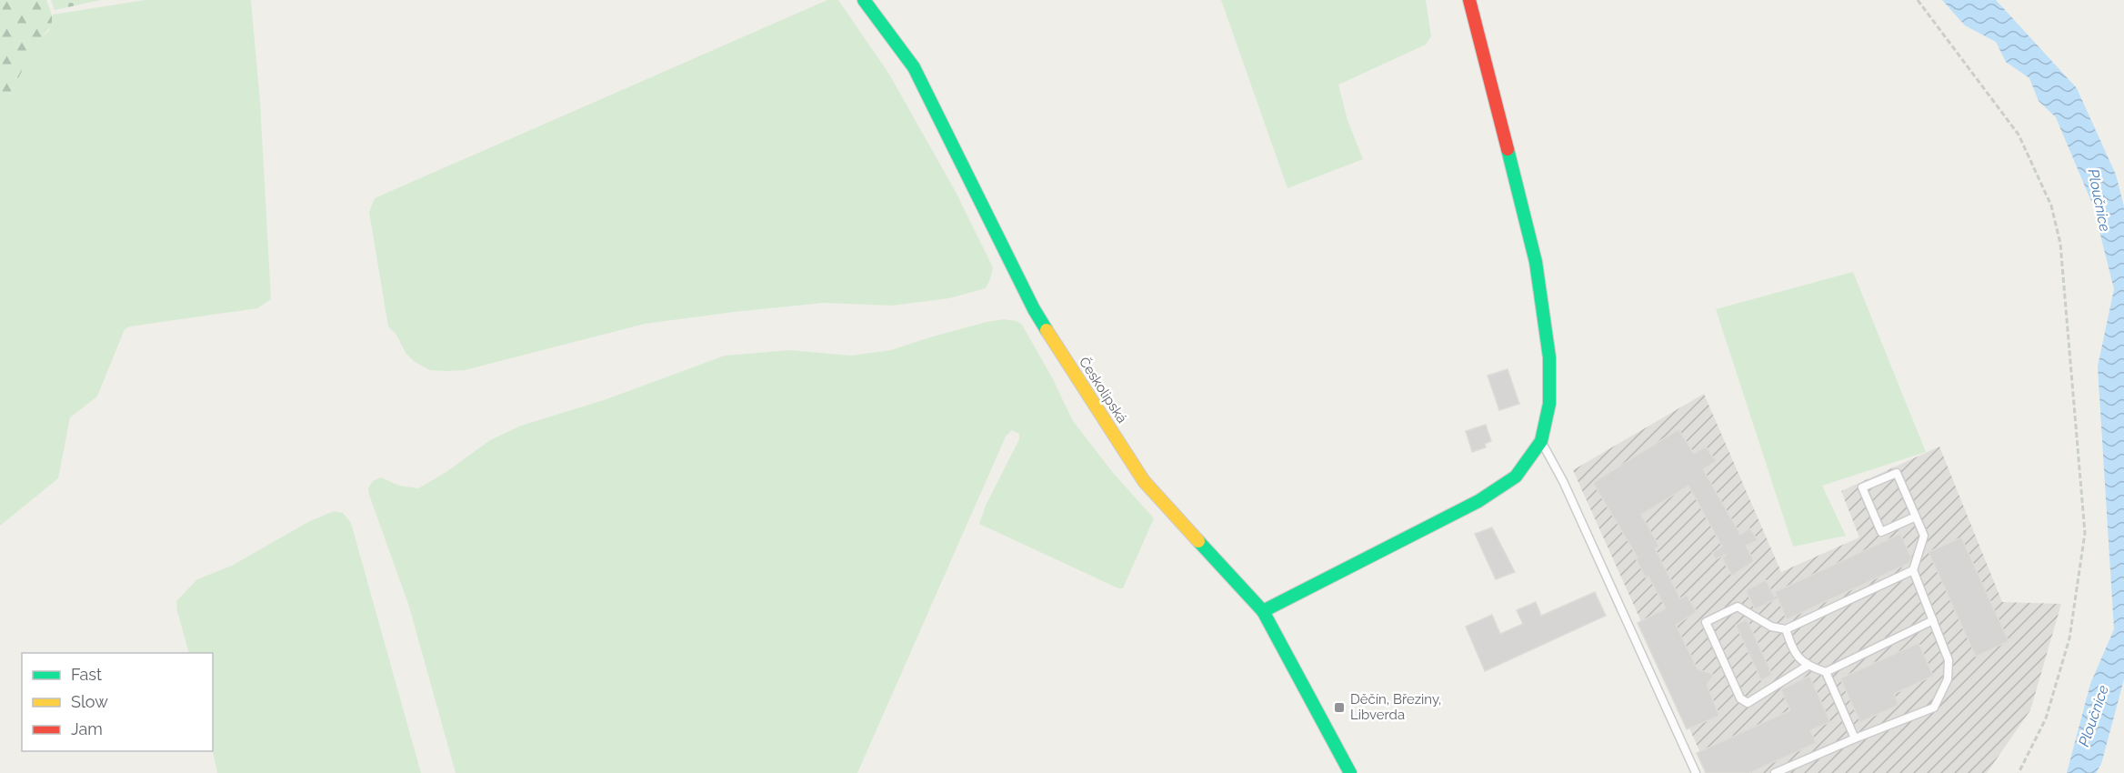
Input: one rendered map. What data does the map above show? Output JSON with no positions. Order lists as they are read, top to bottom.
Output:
{
  "streets": {
    "main road": ["Českolipská"]
  },
  "water": ["Ploučnice"],
  "places": {
    "transit": ["Děčín, Březiny, Libverda"]
  },
  "legend": ["Fast", "Slow", "Jam"]
}
